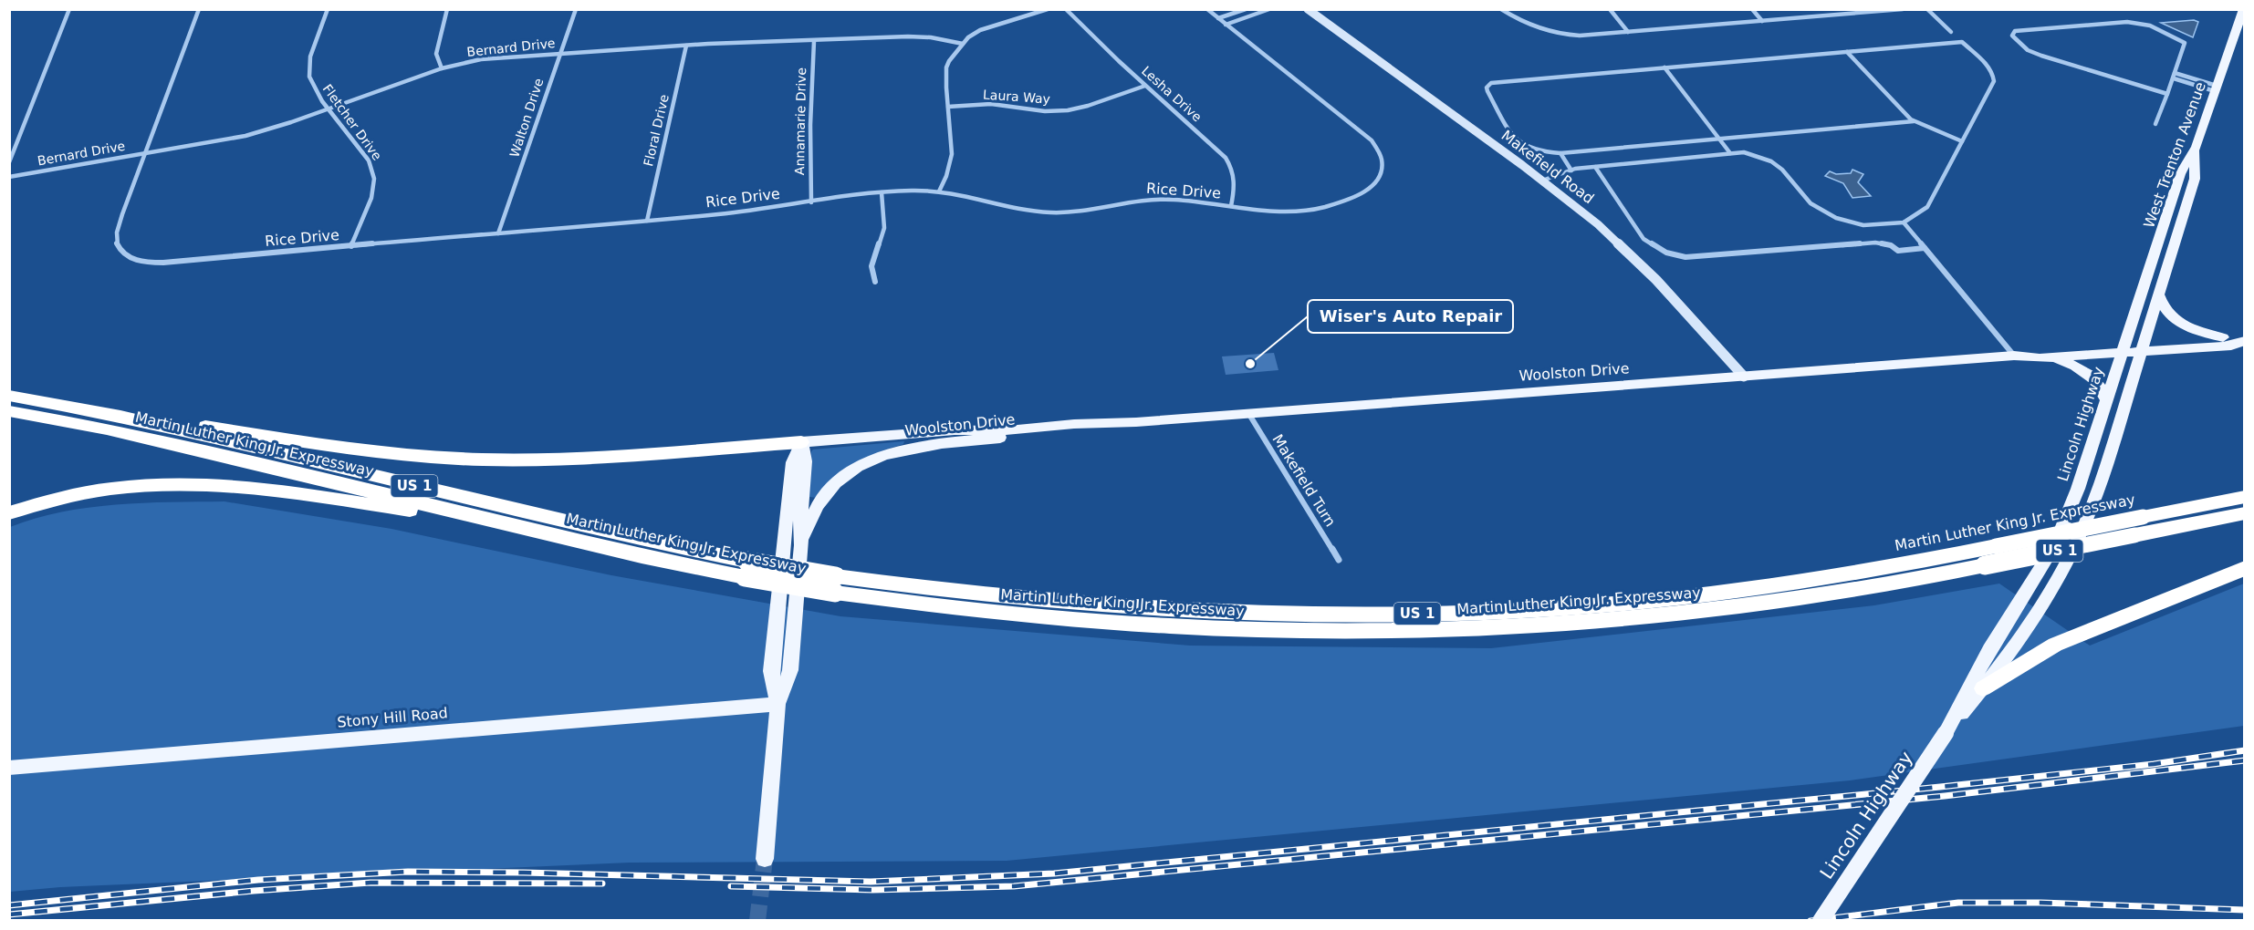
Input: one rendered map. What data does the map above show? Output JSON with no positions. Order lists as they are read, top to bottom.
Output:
{
  "streets": {
    "highway": ["Martin Luther King Jr. Expressway", "US 1"],
    "main road": [
      "West Trenton Avenue",
      "Woolston Drive",
      "Lincoln Highway",
      "Stony Hill Road"
    ],
    "street": [
      "Bernard Drive",
      "Lesha Drive",
      "Laura Way",
      "Walton Drive",
      "Annamarie Drive",
      "Fletcher Drive",
      "Floral Drive",
      "Makefield Road",
      "Rice Drive",
      "Makefield Turn"
    ]
  },
  "crossings": [
    ["Bernard Drive", "Walton Drive"],
    ["Bernard Drive", "Annamarie Drive"],
    ["Bernard Drive", "Fletcher Drive"],
    ["Bernard Drive", "Floral Drive"],
    ["Bernard Drive", "Rice Drive"],
    ["Lesha Drive", "Laura Way"],
    ["Lesha Drive", "Rice Drive"],
    ["Walton Drive", "Rice Drive"],
    ["Annamarie Drive", "Rice Drive"],
    ["Fletcher Drive", "Rice Drive"],
    ["Floral Drive", "Rice Drive"],
    ["West Trenton Avenue", "Woolston Drive"],
    ["West Trenton Avenue", "Lincoln Highway"],
    ["Makefield Road", "Woolston Drive"],
    ["Woolston Drive", "Lincoln Highway"],
    ["Woolston Drive", "Makefield Turn"],
    ["Woolston Drive", "Stony Hill Road"]
  ],
  "places": ["Wiser's Auto Repair"]
}
